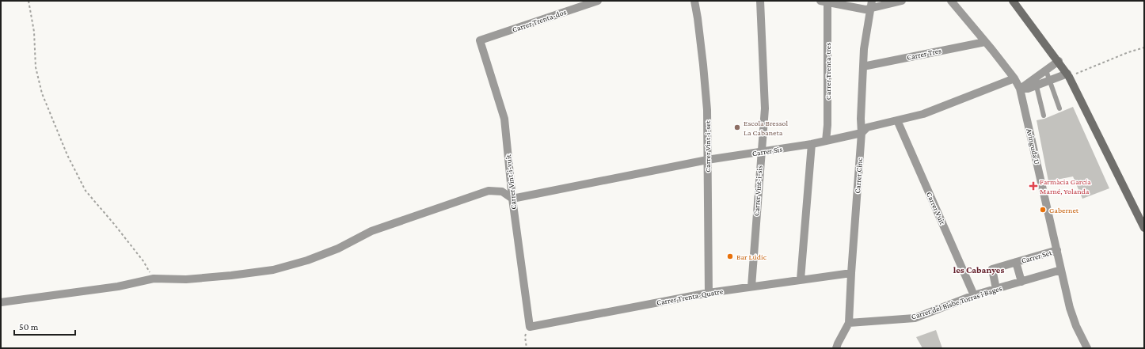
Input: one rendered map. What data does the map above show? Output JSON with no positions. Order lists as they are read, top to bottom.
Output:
{
  "streets": {
    "street": [
      "Carrer Trenta-dos",
      "Carrer Tres",
      "Carrer Trenta-tres",
      "Carrer Vint-i-set",
      "Avinguda U",
      "Carrer Sis",
      "Carrer Cinc",
      "Carrer Vint-i-vuit",
      "Carrer Vint-i-sis",
      "Carrer Vuit",
      "Carrer Set",
      "Carrer Trenta-Quatre",
      "Carrer del Bisbe Torras i Bages"
    ]
  },
  "crossings": [
    ["Carrer Trenta-dos", "Carrer Vint-i-vuit"],
    ["Carrer Tres", "Avinguda U"],
    ["Carrer Tres", "Carrer Cinc"],
    ["Carrer Trenta-tres", "Carrer Sis"],
    ["Carrer Vint-i-set", "Carrer Sis"],
    ["Carrer Vint-i-set", "Carrer Trenta-Quatre"],
    ["Avinguda U", "Carrer Sis"],
    ["Avinguda U", "Carrer Set"],
    ["Avinguda U", "Carrer del Bisbe Torras i Bages"],
    ["Carrer Sis", "Carrer Cinc"],
    ["Carrer Sis", "Carrer Vint-i-vuit"],
    ["Carrer Sis", "Carrer Vint-i-sis"],
    ["Carrer Sis", "Carrer Vuit"],
    ["Carrer Cinc", "Carrer Trenta-Quatre"],
    ["Carrer Cinc", "Carrer del Bisbe Torras i Bages"],
    ["Carrer Vint-i-vuit", "Carrer Trenta-Quatre"],
    ["Carrer Vint-i-sis", "Carrer Trenta-Quatre"],
    ["Carrer Vuit", "Carrer del Bisbe Torras i Bages"],
    ["Carrer Set", "Carrer del Bisbe Torras i Bages"]
  ],
  "districts": ["les Cabanyes"],
  "places": {
    "other": ["Escola Bressol La Cabaneta", "Gabernet", "Bar Lúdic"],
    "health": ["Farmàcia García Marné, Yolanda"]
  },
  "scale_bar": "50 m"
}
